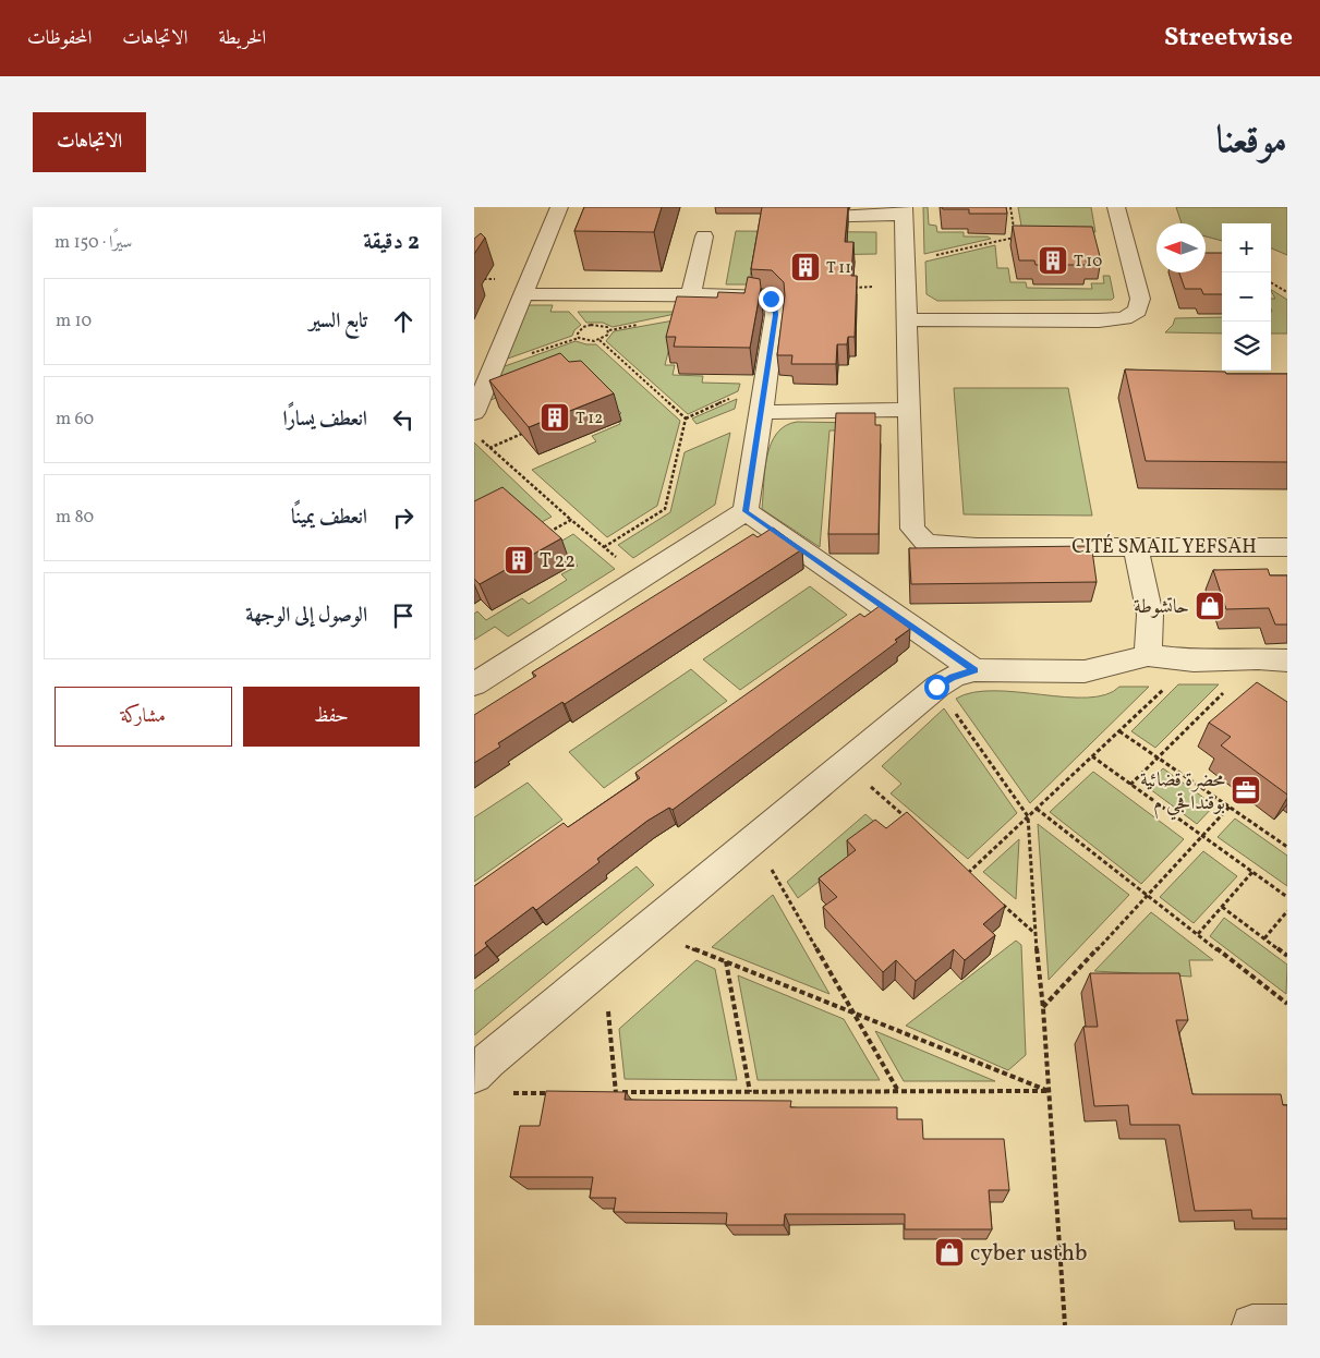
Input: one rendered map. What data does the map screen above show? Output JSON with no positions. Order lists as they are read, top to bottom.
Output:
{
  "streets": {
    "street": ["CITÉ SMAIL YEFSAH"]
  },
  "places": {
    "building": [
      "T 10",
      "T 11",
      "T 12",
      "T 22"
    ],
    "shop": ["حاتشوطة", "cyber usthb"],
    "office": ["محضرة قضائية بوقنداقجي م"]
  },
  "north": "left",
  "page": {
    "header": "Streetwise",
    "nav": ["الخريطة", "الاتجاهات", "المحفوظات"],
    "title": "موقعنا",
    "buttons": [
      "الاتجاهات",
      ["حفظ", "مشاركة"]
    ],
    "heading": ["2 دقيقة", "سيرًا · 150 m"],
    "map_buttons": ["+", "−"],
    "list": [
      ["تابع السير", "10 m"],
      ["انعطف يسارًا", "60 m"],
      ["انعطف يمينًا", "80 m"],
      "الوصول إلى الوجهة"
    ]
  }
}
